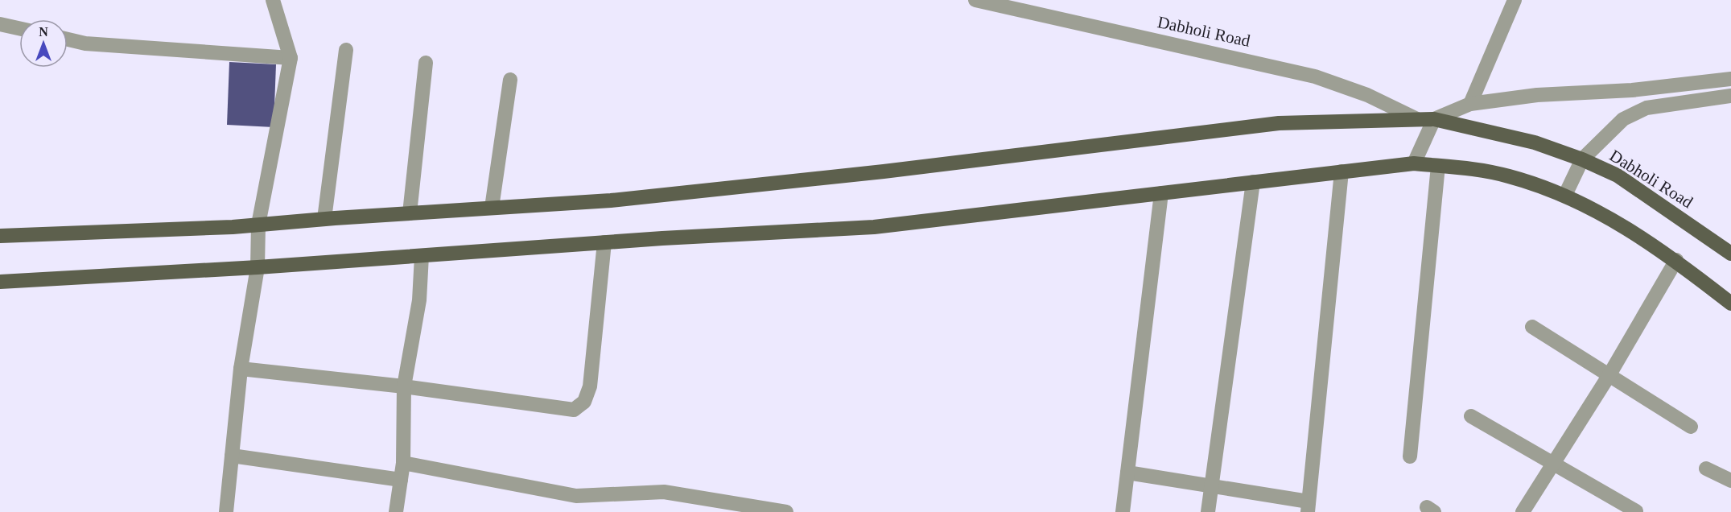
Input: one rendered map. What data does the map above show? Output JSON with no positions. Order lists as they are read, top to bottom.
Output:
{
  "streets": {
    "main road": ["Dabholi Road"]
  },
  "north": "top"
}
